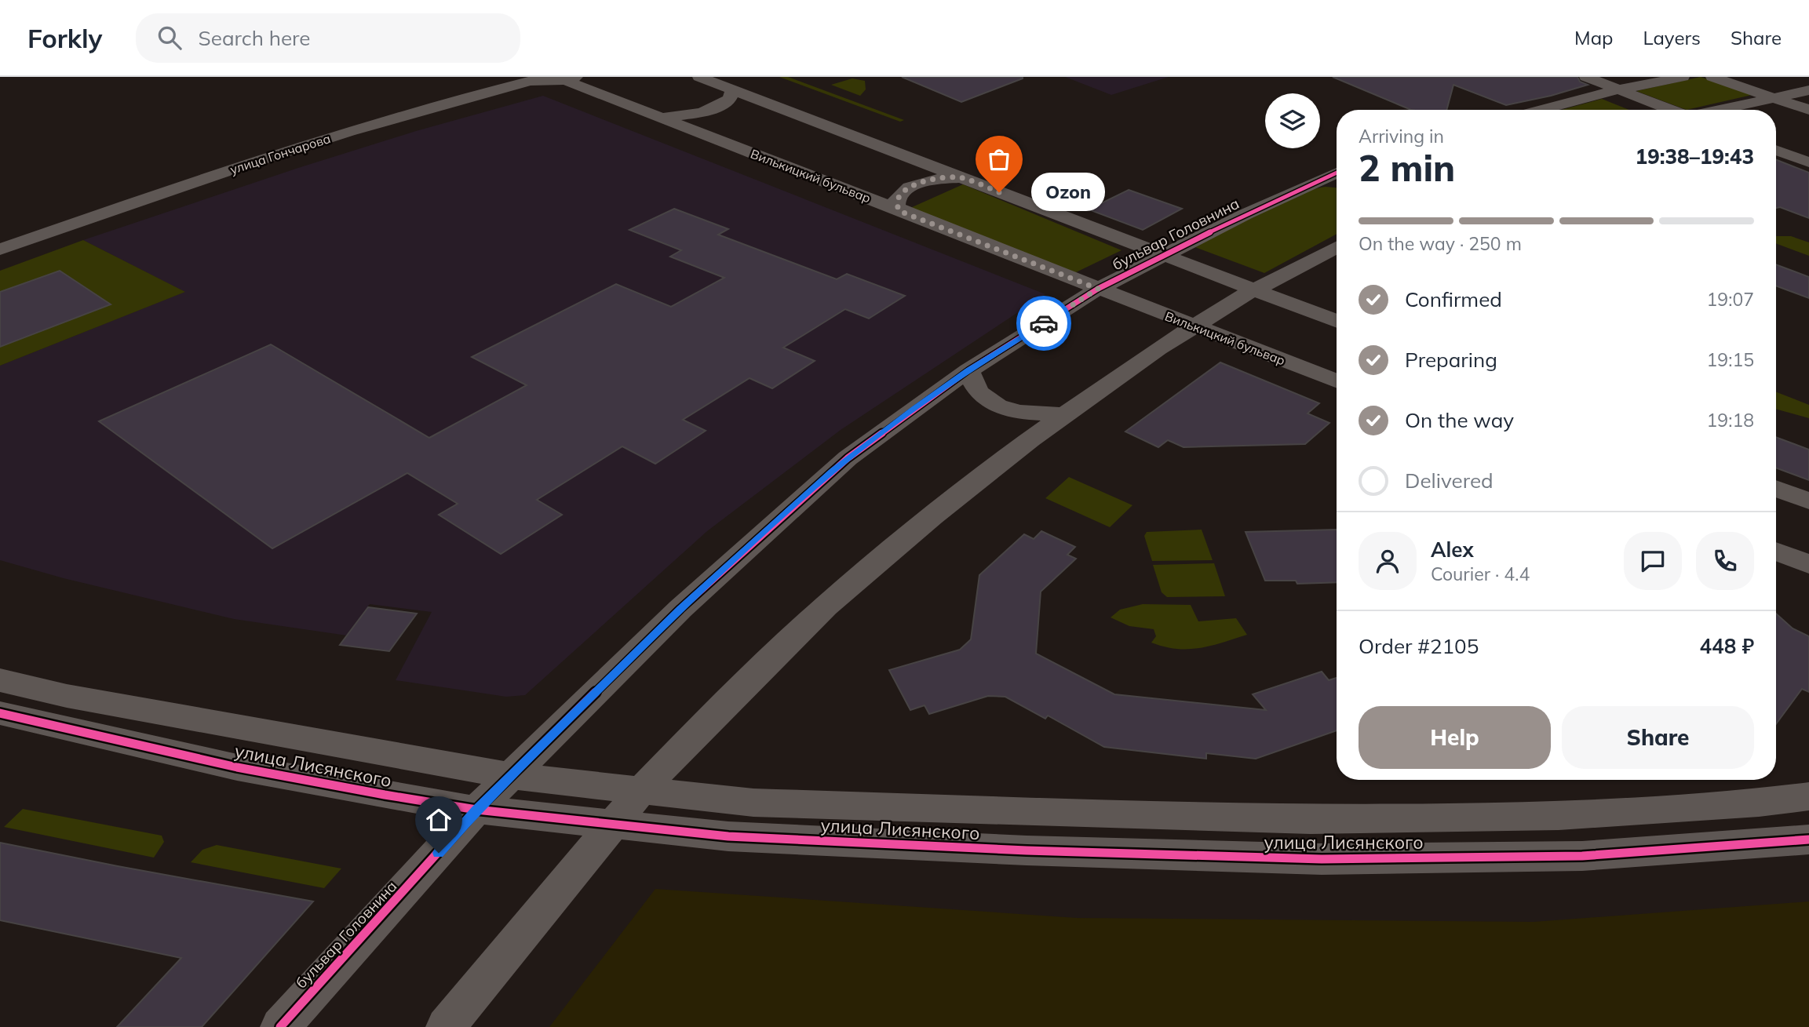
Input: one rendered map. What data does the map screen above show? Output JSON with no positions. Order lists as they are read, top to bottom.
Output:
{
  "streets": {
    "street": [
      "улица Гончарова",
      "Вилькицкий бульвар",
      "бульвар Головнина",
      "улица Лисянского"
    ]
  },
  "crossings": [
    ["улица Гончарова", "Вилькицкий бульвар"],
    ["Вилькицкий бульвар", "бульвар Головнина"],
    ["бульвар Головнина", "улица Лисянского"]
  ],
  "places": ["Ozon"],
  "page": {
    "header": "Forkly",
    "search": "Search here",
    "nav": ["Map", "Layers", "Share"],
    "heading": ["2 min", "Arriving in", "19:38–19:43"],
    "panel": [
      "Alex",
      "Courier · 4.4",
      "Order #2105",
      "448 ₽"
    ],
    "bubble": "Ozon",
    "bar": "On the way · 250 m",
    "list": [
      ["Confirmed", "19:07"],
      ["Preparing", "19:15"],
      ["On the way", "19:18"],
      "Delivered"
    ],
    "buttons": ["Help", "Share"]
  }
}
